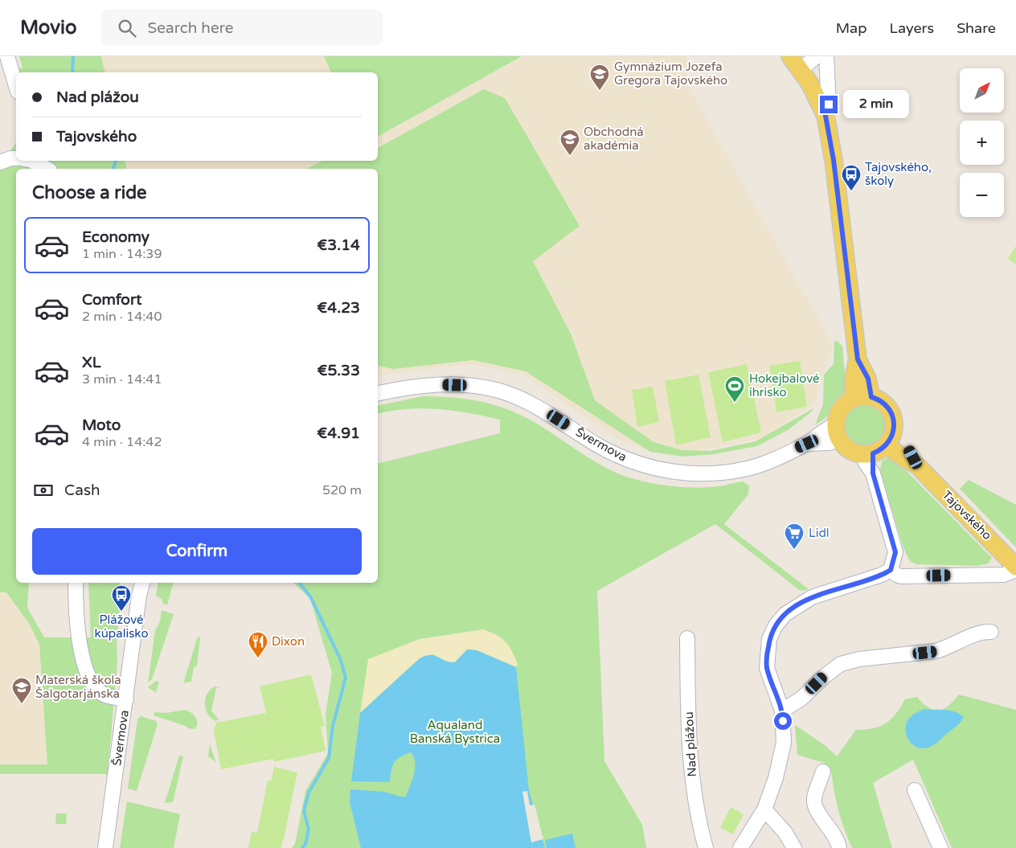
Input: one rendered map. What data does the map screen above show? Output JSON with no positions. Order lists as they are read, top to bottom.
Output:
{
  "streets": {
    "main road": ["Tajovského"],
    "street": ["Švermova", "Nad plážou"]
  },
  "crossings": [
    ["Švermova", "Tajovského"]
  ],
  "parks": ["Aqualand Banská Bystrica"],
  "places": {
    "school or university": ["Gymnázium Jozefa Gregora Tajovského", "Obchodná akadémia", "Materská škola Šalgotarjánska"],
    "bus stop": ["Tajovského, školy", "Plážové kúpalisko"],
    "sports": ["Hokejbalové ihrisko"],
    "supermarket": ["Lidl"],
    "restaurant": ["Dixon"]
  },
  "north": "top right",
  "page": {
    "header": "Movio",
    "search": "Search here",
    "nav": ["Map", "Layers", "Share"],
    "map_buttons": ["+", "−"],
    "banner": ["Nad plážou", "Tajovského"],
    "bubble": "2 min",
    "heading": "Choose a ride",
    "list": [
      {
        "name": "Economy",
        "note": "1 min · 14:39",
        "value": "€3.14"
      },
      {
        "name": "Comfort",
        "note": "2 min · 14:40",
        "value": "€4.23"
      },
      {
        "name": "XL",
        "note": "3 min · 14:41",
        "value": "€5.33"
      },
      {
        "name": "Moto",
        "note": "4 min · 14:42",
        "value": "€4.91"
      }
    ],
    "pay": ["Cash", "520 m"],
    "buttons": "Confirm"
  }
}
